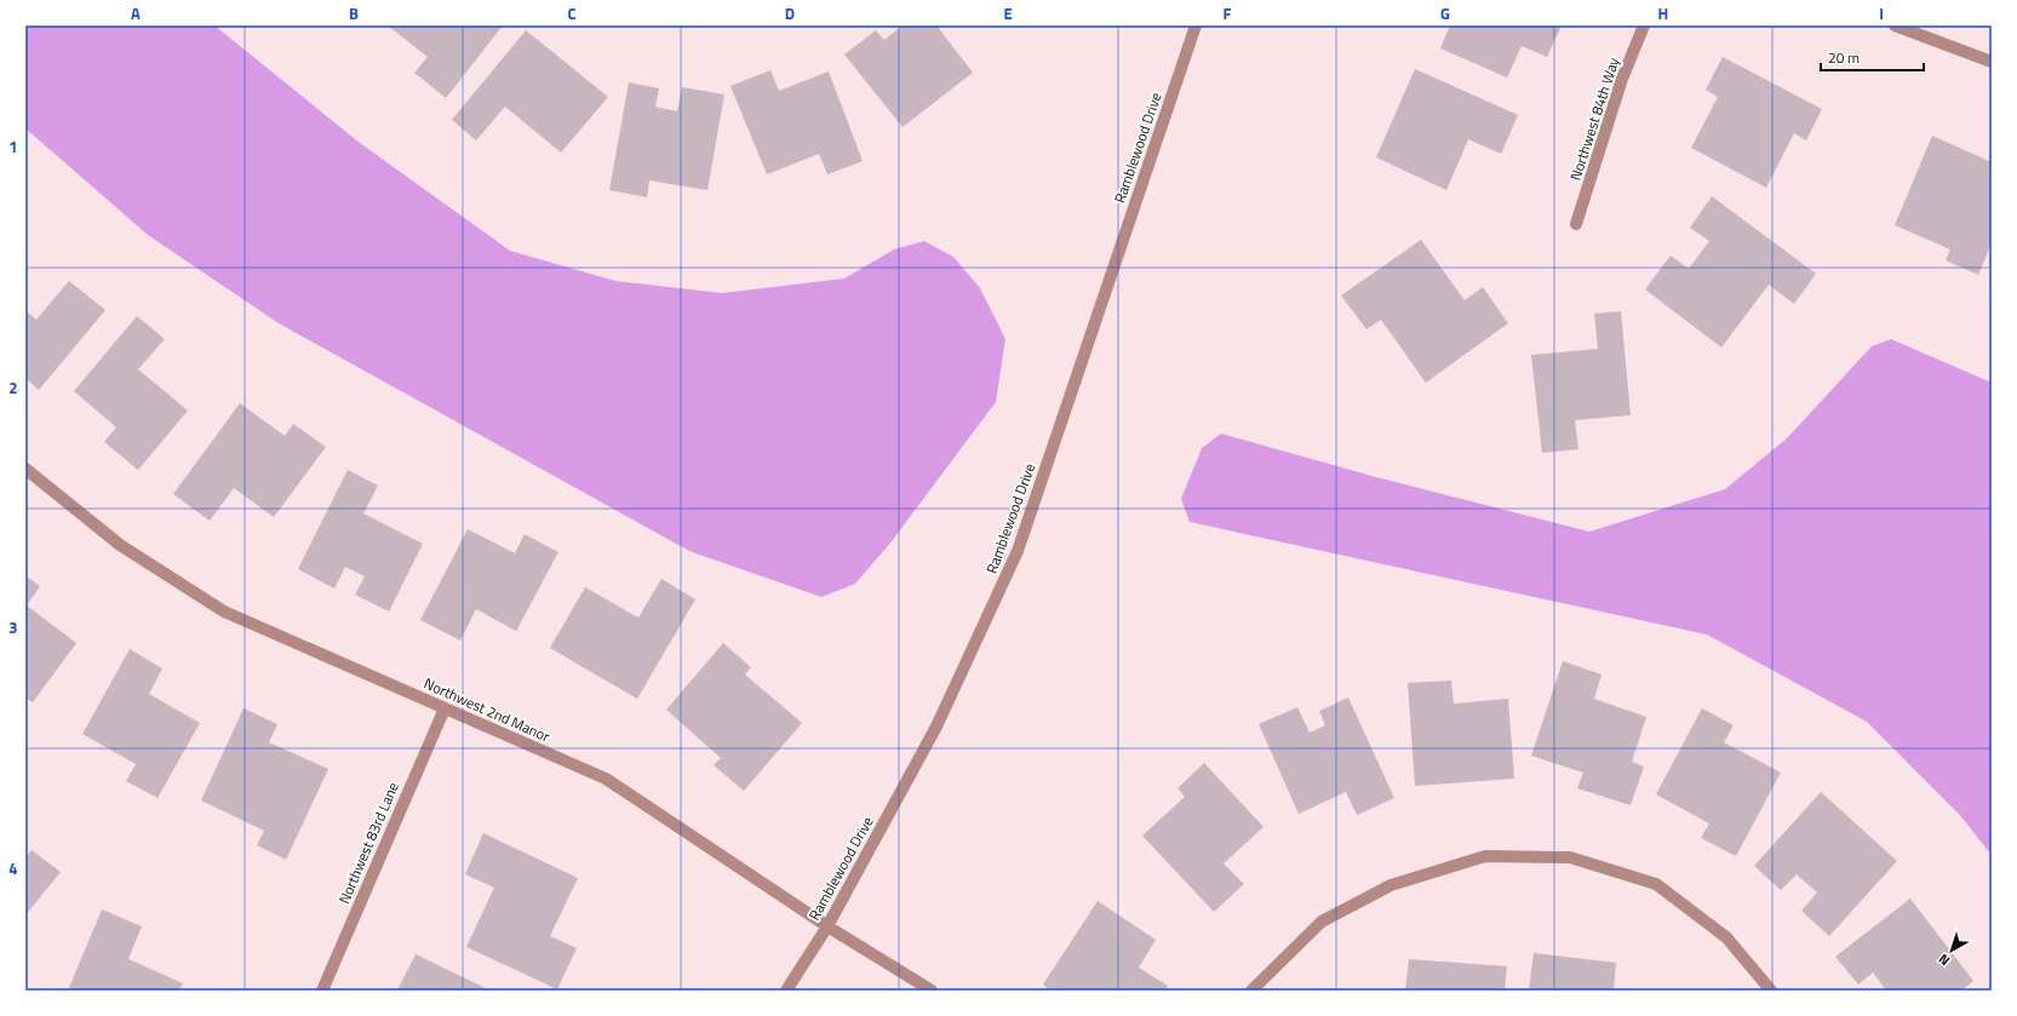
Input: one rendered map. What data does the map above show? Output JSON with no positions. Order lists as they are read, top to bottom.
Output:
{
  "streets": {
    "street": [
      "Northwest 84th Way",
      "Ramblewood Drive",
      "Northwest 2nd Manor",
      "Northwest 83rd Lane"
    ]
  },
  "crossings": [
    ["Ramblewood Drive", "Northwest 2nd Manor"],
    ["Northwest 2nd Manor", "Northwest 83rd Lane"]
  ],
  "scale_bar": "20 m",
  "north": "bottom left",
  "grid": {
    "columns": [
      "A",
      "B",
      "C",
      "D",
      "E",
      "F",
      "G",
      "H",
      "I"
    ],
    "rows": [
      "1",
      "2",
      "3",
      "4"
    ]
  }
}
